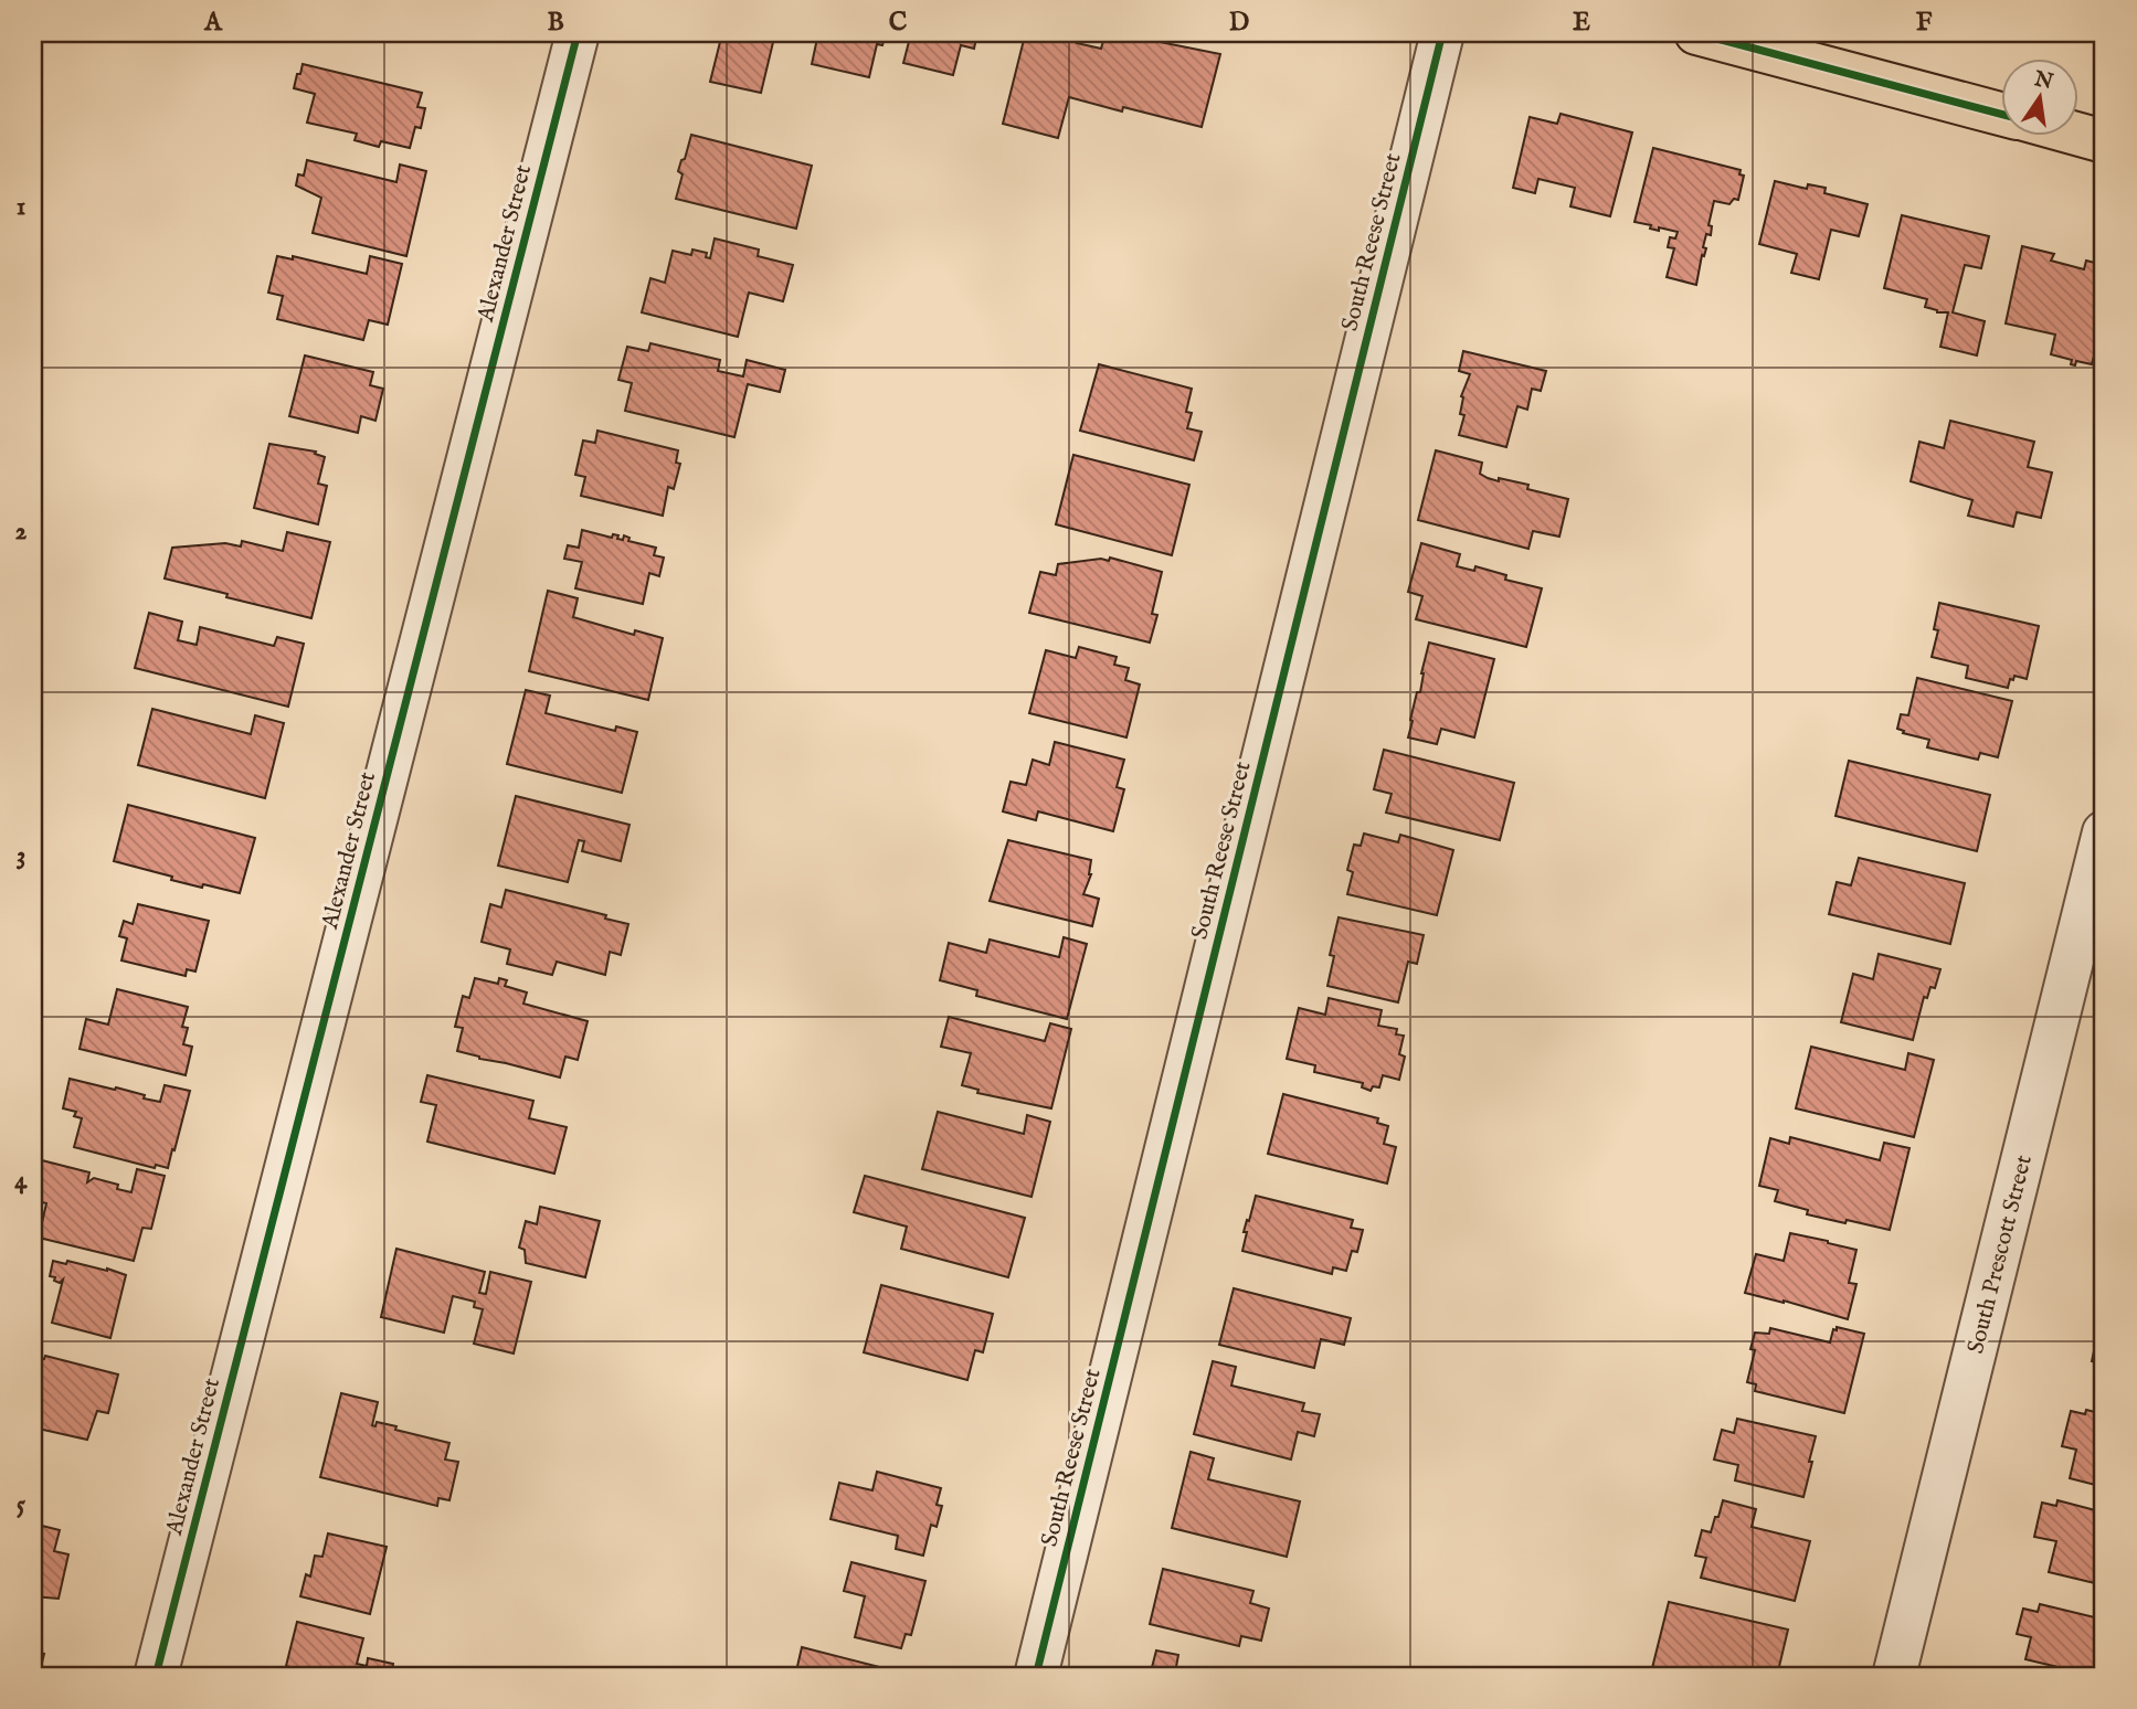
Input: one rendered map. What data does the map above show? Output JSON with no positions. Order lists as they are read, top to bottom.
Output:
{
  "streets": {
    "street": ["South Reese Street", "Alexander Street", "South Prescott Street"]
  },
  "north": "top",
  "grid": {
    "columns": [
      "A",
      "B",
      "C",
      "D",
      "E",
      "F"
    ],
    "rows": [
      "1",
      "2",
      "3",
      "4",
      "5"
    ]
  }
}
